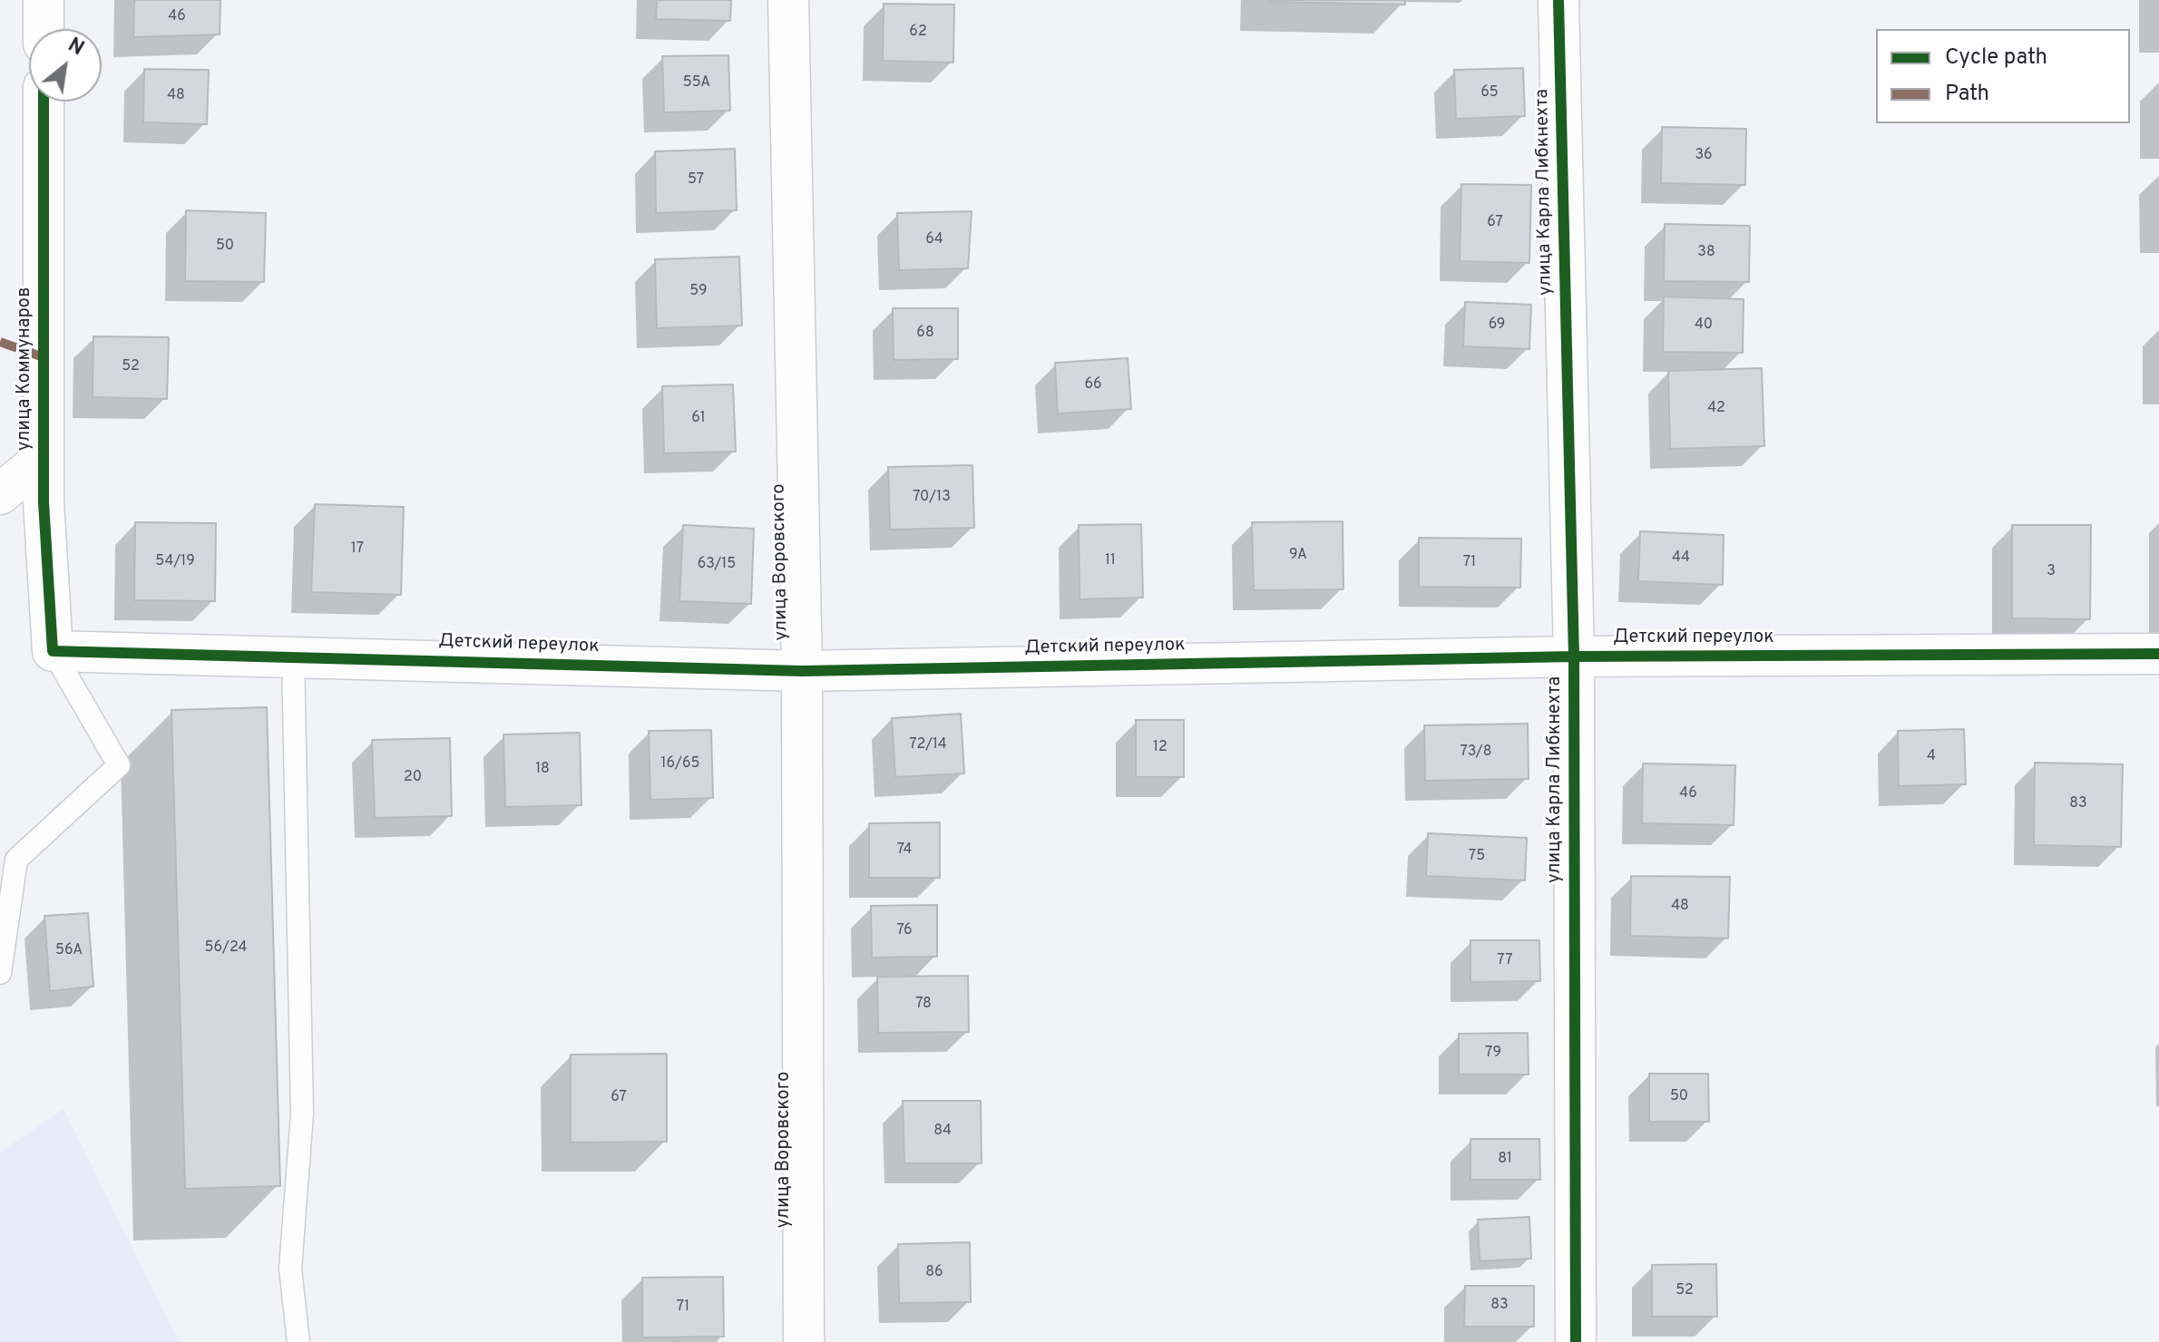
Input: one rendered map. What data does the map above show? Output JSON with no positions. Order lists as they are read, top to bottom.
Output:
{
  "streets": {
    "street": [
      "улица Карла Либкнехта",
      "улица Коммунаров",
      "улица Воровского",
      "Детский переулок"
    ]
  },
  "crossings": [
    ["улица Карла Либкнехта", "Детский переулок"],
    ["улица Коммунаров", "Детский переулок"],
    ["улица Воровского", "Детский переулок"]
  ],
  "house_numbers": [
    "46",
    "62",
    "55А",
    "65",
    "48",
    "36",
    "57",
    "67",
    "64",
    "50",
    "38",
    "59",
    "69",
    "40",
    "68",
    "52",
    "66",
    "42",
    "61",
    "70/13",
    "17",
    "9А",
    "44",
    "11",
    "54/19",
    "71",
    "63/15",
    "3",
    "72/14",
    "12",
    "73/8",
    "4",
    "16/65",
    "18",
    "20",
    "46",
    "83",
    "74",
    "75",
    "48",
    "76",
    "56/24",
    "56А",
    "77",
    "78",
    "79",
    "50",
    "67",
    "84",
    "81",
    "86",
    "52",
    "83",
    "71"
  ],
  "legend": ["Cycle path", "Path"],
  "north": "top right"
}
